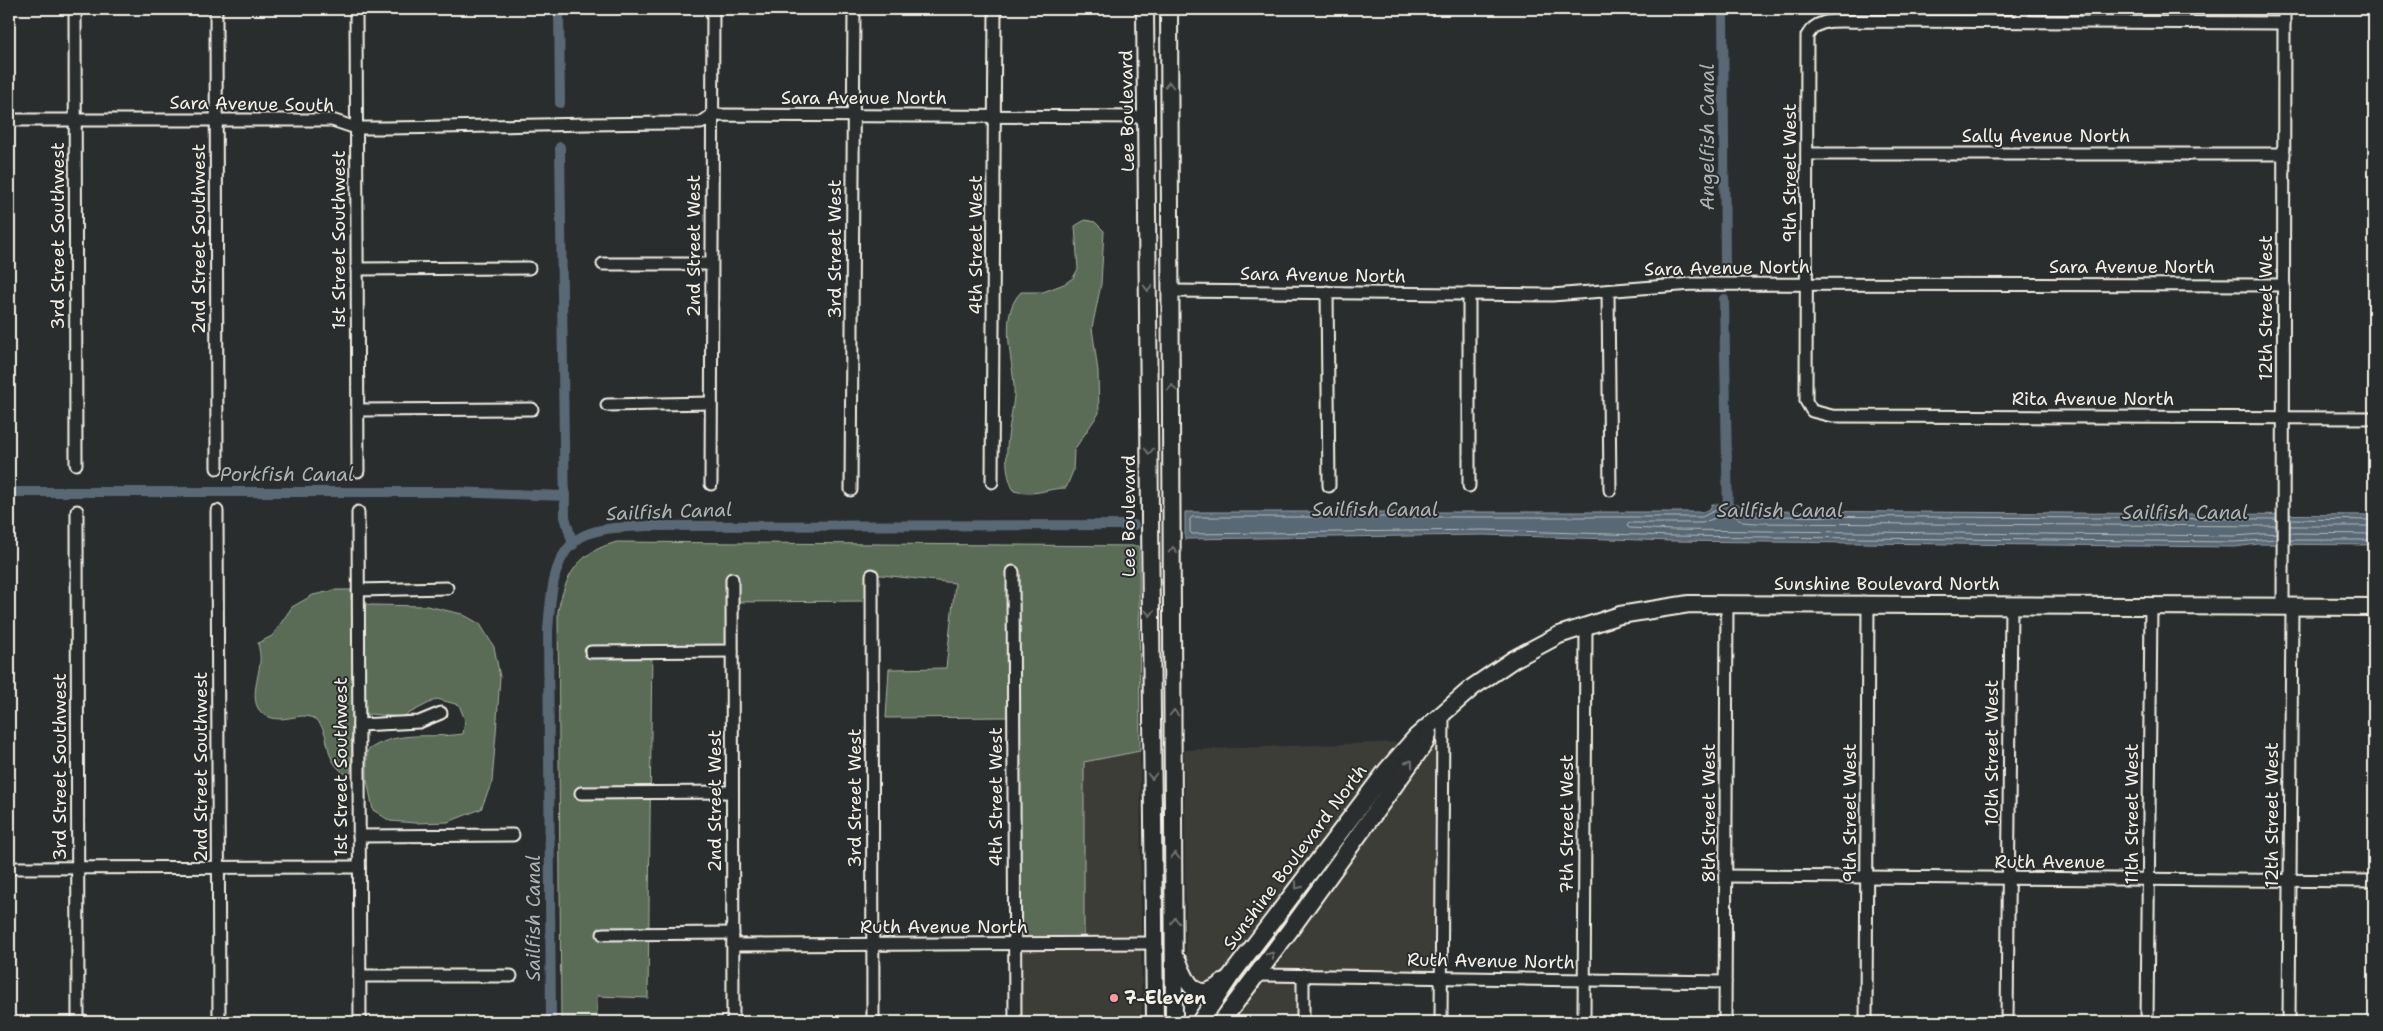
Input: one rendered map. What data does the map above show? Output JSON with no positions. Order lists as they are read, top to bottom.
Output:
{
  "streets": {
    "main road": ["Lee Boulevard", "Sunshine Boulevard North"],
    "street": [
      "Sara Avenue North",
      "Sara Avenue South",
      "Sally Avenue North",
      "9th Street West",
      "3rd Street Southwest",
      "2nd Street Southwest",
      "1st Street Southwest",
      "4th Street West",
      "2nd Street West",
      "3rd Street West",
      "12th Street West",
      "Rita Avenue North",
      "10th Street West",
      "8th Street West",
      "11th Street West",
      "7th Street West",
      "Ruth Avenue",
      "Ruth Avenue North"
    ]
  },
  "crossings": [
    ["Sara Avenue North", "Sara Avenue South"],
    ["Sara Avenue North", "Lee Boulevard"],
    ["Sara Avenue North", "9th Street West"],
    ["Sara Avenue North", "4th Street West"],
    ["Sara Avenue North", "2nd Street West"],
    ["Sara Avenue North", "3rd Street West"],
    ["Sara Avenue North", "12th Street West"],
    ["Sara Avenue South", "3rd Street Southwest"],
    ["Sara Avenue South", "2nd Street Southwest"],
    ["Sara Avenue South", "1st Street Southwest"],
    ["Lee Boulevard", "Ruth Avenue North"],
    ["Sally Avenue North", "9th Street West"],
    ["Sally Avenue North", "12th Street West"],
    ["9th Street West", "Rita Avenue North"],
    ["9th Street West", "Sunshine Boulevard North"],
    ["9th Street West", "Ruth Avenue"],
    ["4th Street West", "Ruth Avenue North"],
    ["2nd Street West", "Ruth Avenue North"],
    ["3rd Street West", "Ruth Avenue North"],
    ["12th Street West", "Rita Avenue North"],
    ["12th Street West", "Sunshine Boulevard North"],
    ["12th Street West", "Ruth Avenue"],
    ["Sunshine Boulevard North", "10th Street West"],
    ["Sunshine Boulevard North", "8th Street West"],
    ["Sunshine Boulevard North", "11th Street West"],
    ["Sunshine Boulevard North", "7th Street West"],
    ["Sunshine Boulevard North", "Ruth Avenue North"],
    ["10th Street West", "Ruth Avenue"],
    ["8th Street West", "Ruth Avenue"],
    ["8th Street West", "Ruth Avenue North"],
    ["11th Street West", "Ruth Avenue"],
    ["7th Street West", "Ruth Avenue North"]
  ],
  "water": ["Angelfish Canal", "Porkfish Canal", "Sailfish Canal"],
  "places": ["7-Eleven"]
}
